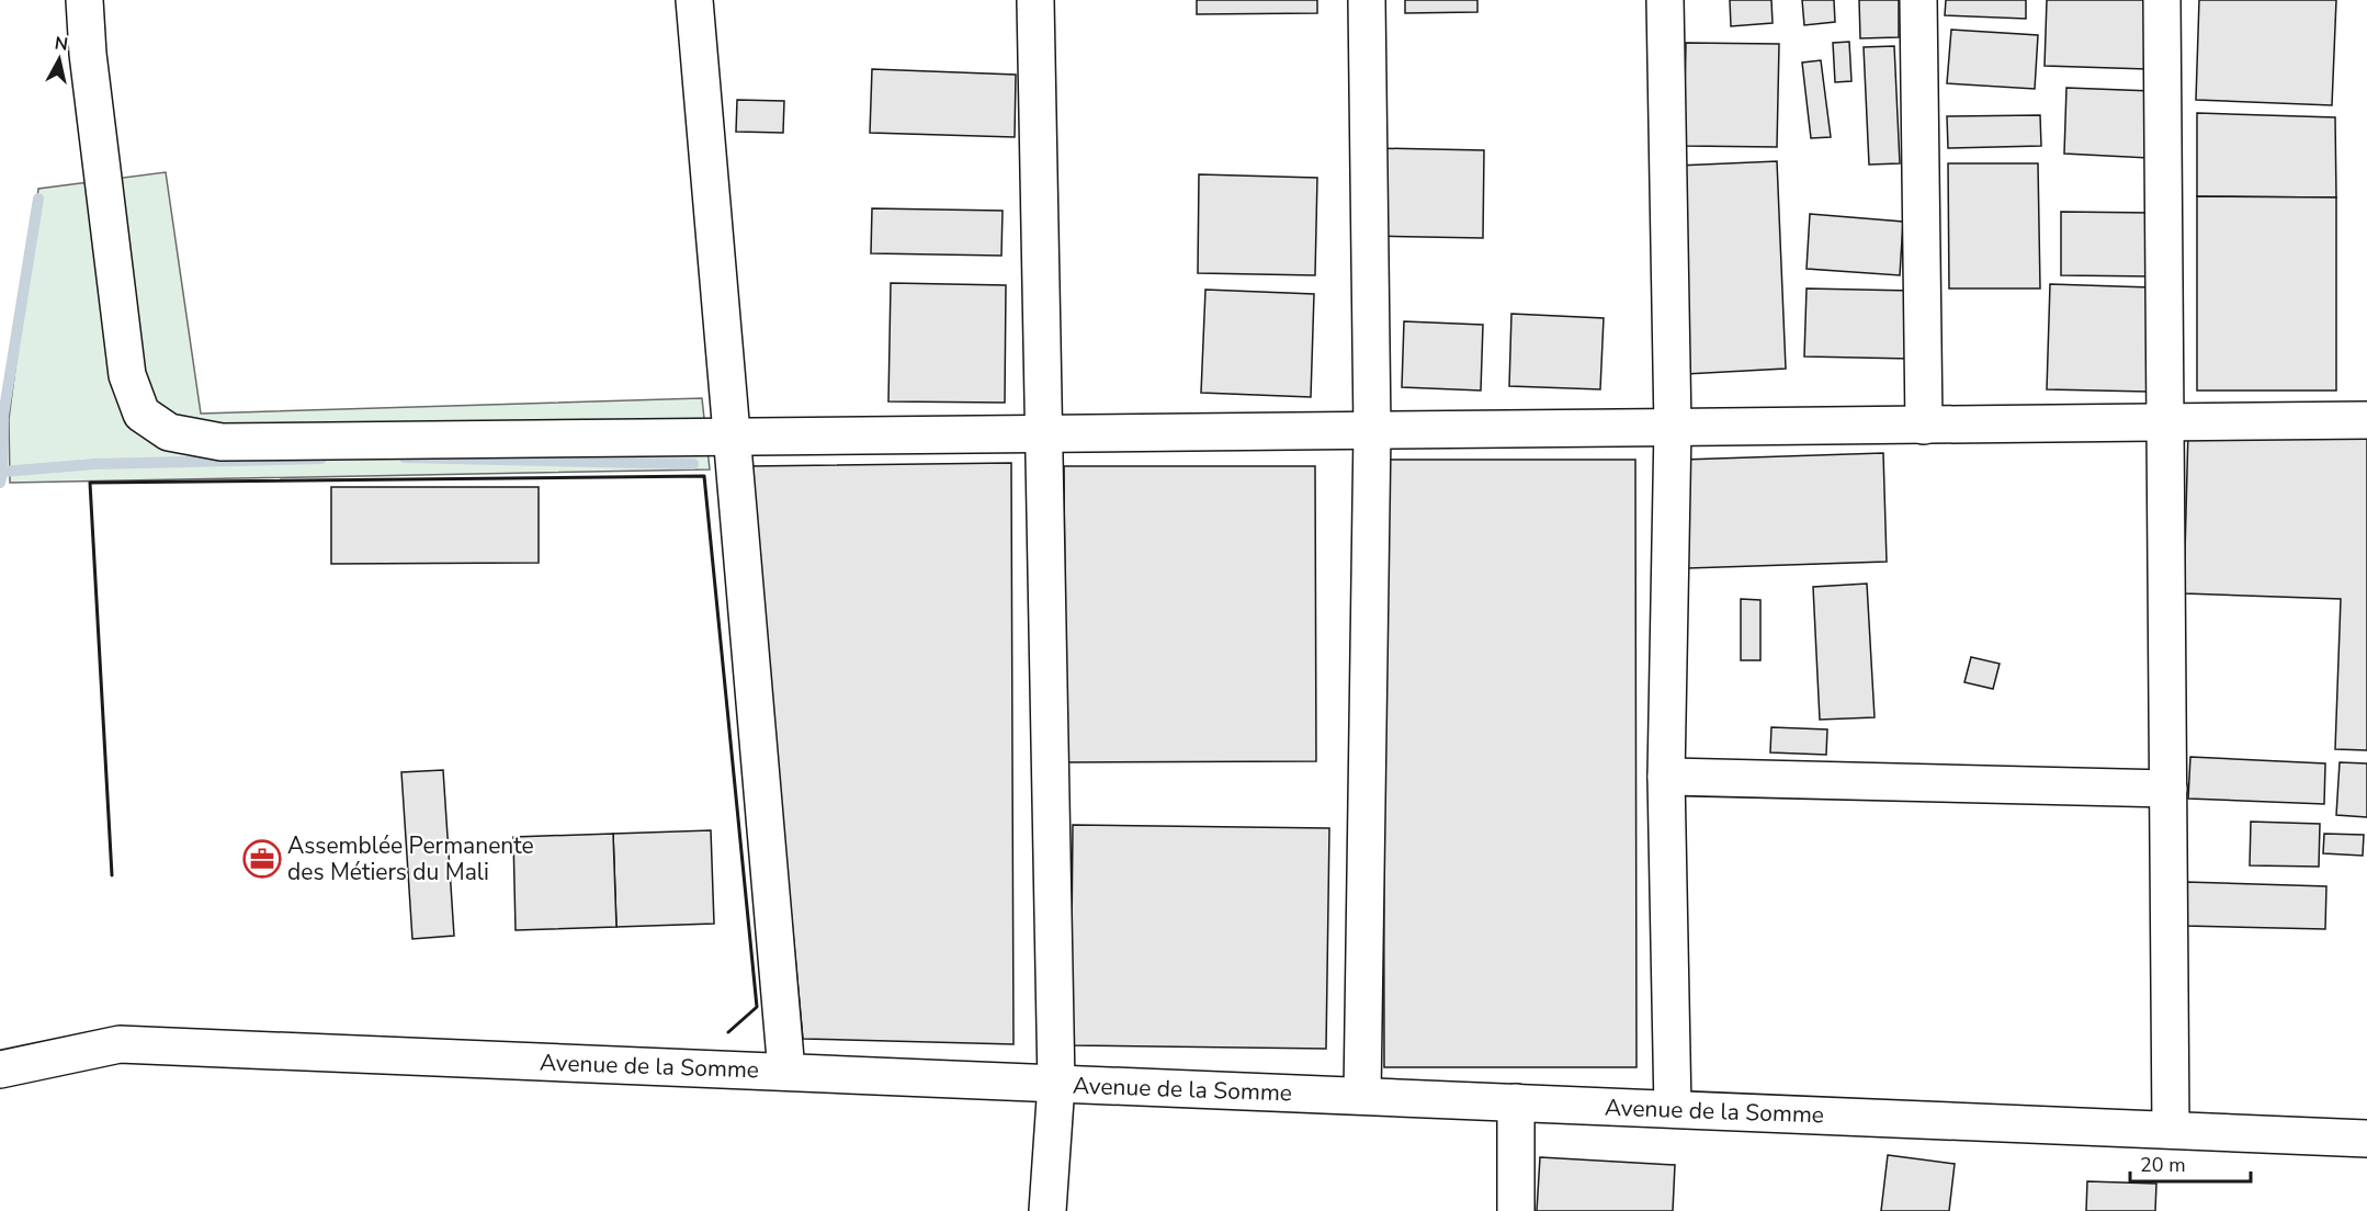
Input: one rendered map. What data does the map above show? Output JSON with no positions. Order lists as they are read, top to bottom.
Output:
{
  "streets": {
    "street": ["Avenue de la Somme"]
  },
  "places": {
    "office": ["Assemblée Permanente des Métiers du Mali"]
  },
  "scale_bar": "20 m",
  "north": "top"
}
